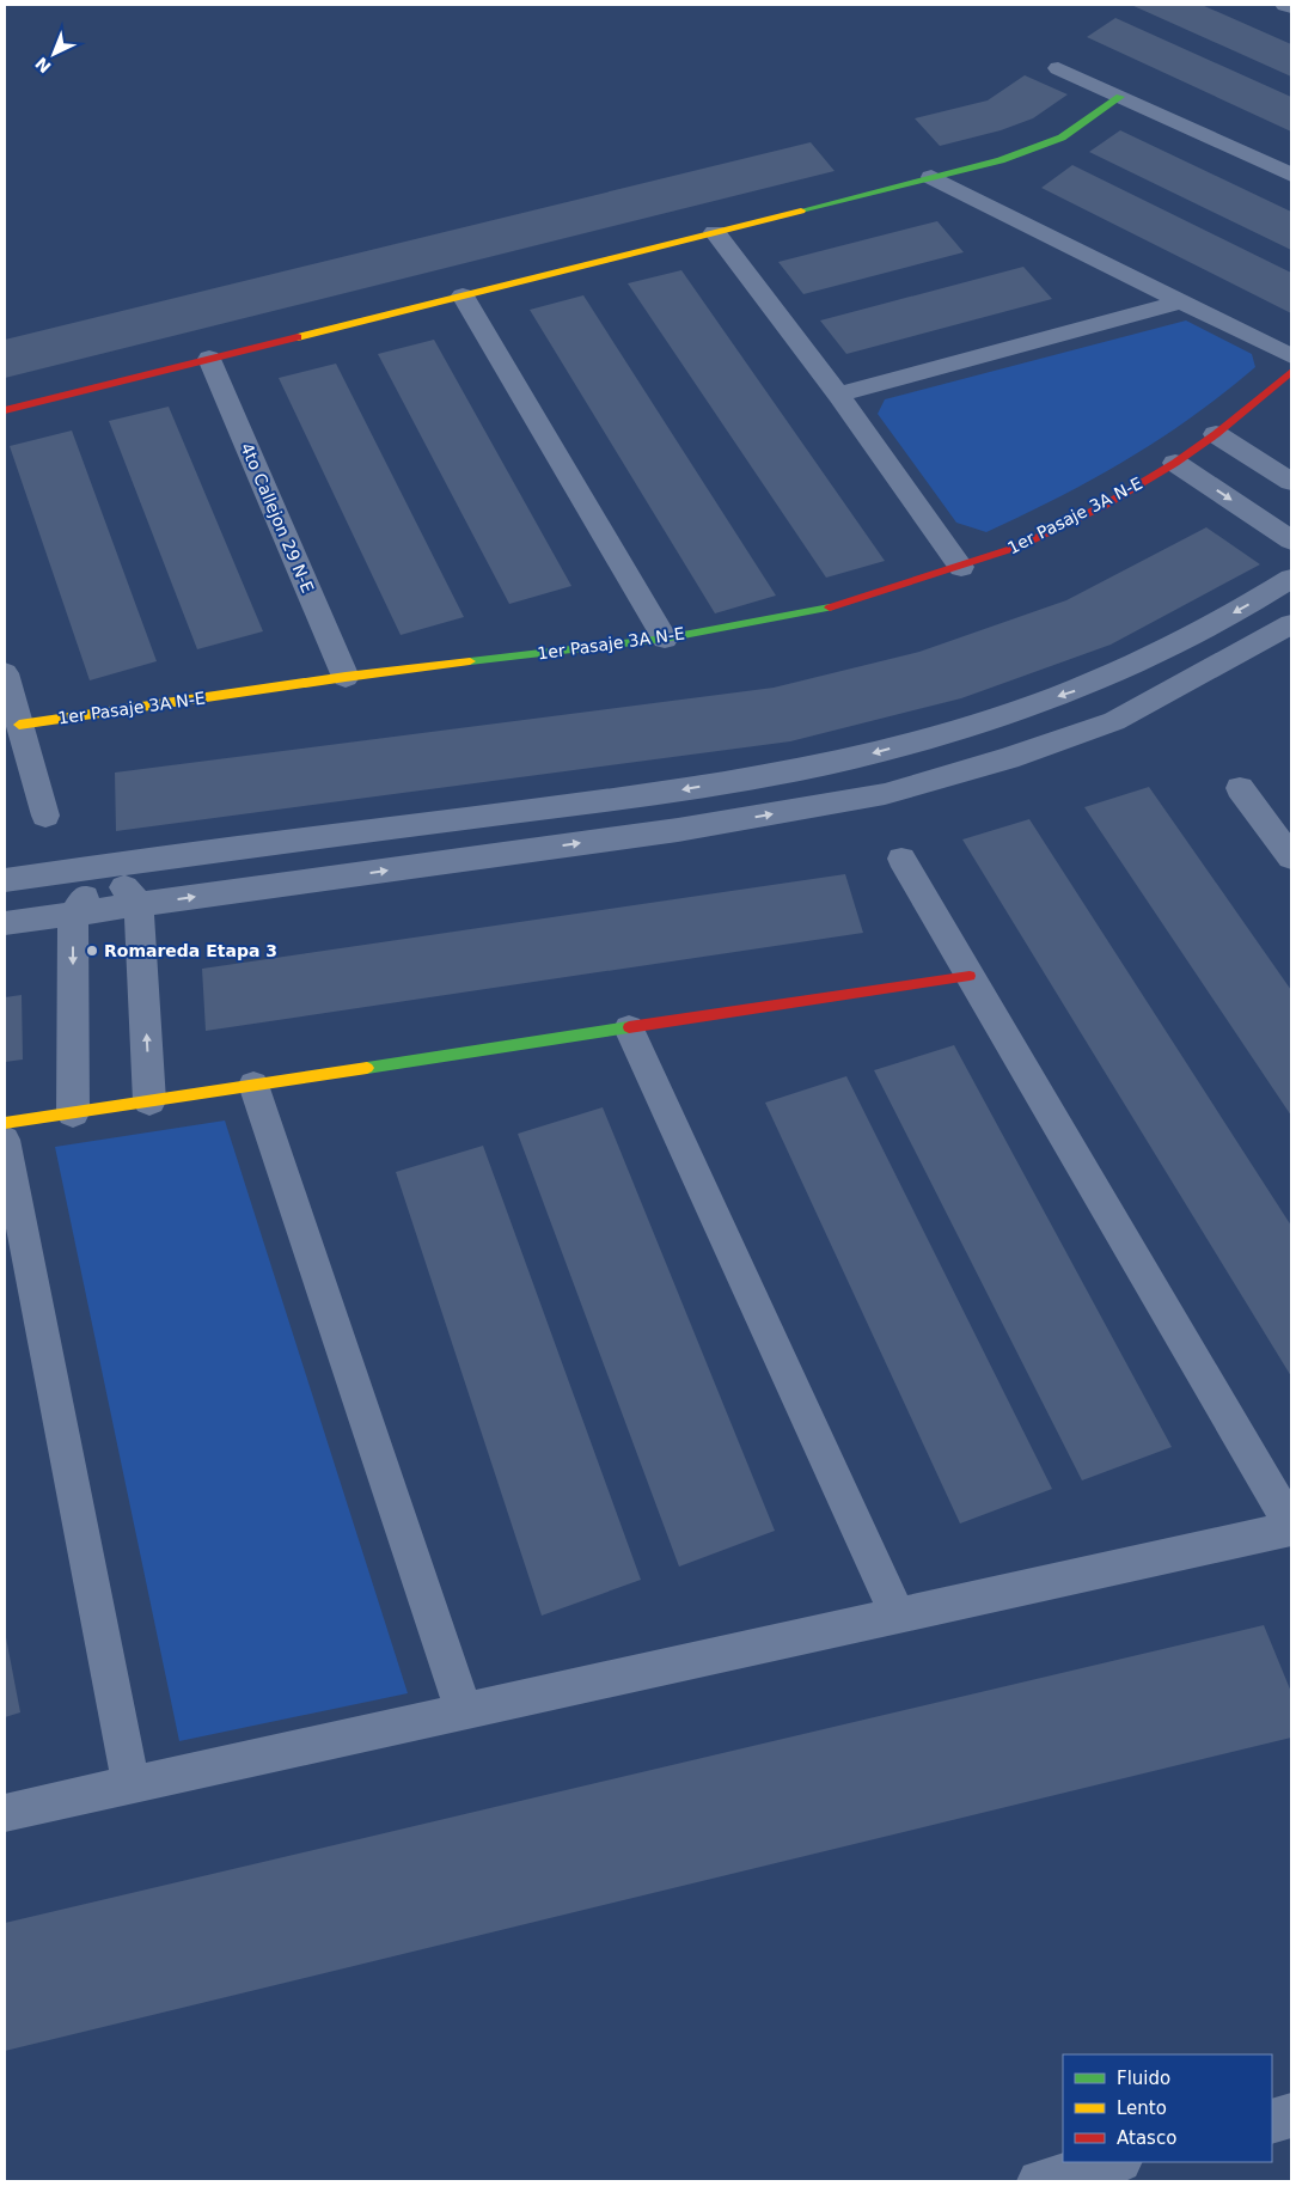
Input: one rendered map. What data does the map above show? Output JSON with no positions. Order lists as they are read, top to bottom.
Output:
{
  "streets": {
    "street": ["1er Pasaje 3A N-E", "4to Callejon 29 N-E"]
  },
  "crossings": [
    ["1er Pasaje 3A N-E", "4to Callejon 29 N-E"]
  ],
  "places": ["Romareda Etapa 3"],
  "legend": ["Fluido", "Lento", "Atasco"],
  "north": "bottom left"
}
